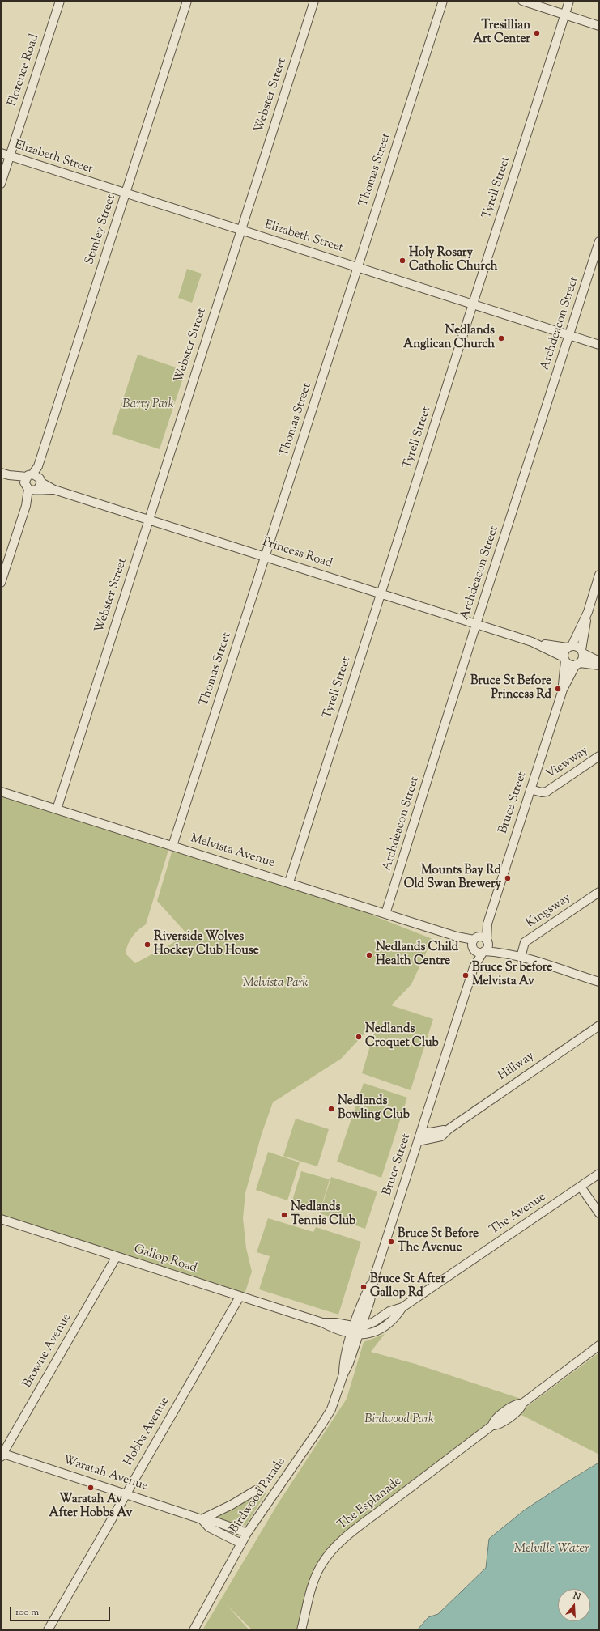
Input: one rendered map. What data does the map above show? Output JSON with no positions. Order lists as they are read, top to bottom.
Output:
{
  "streets": {
    "street": [
      "Florence Road",
      "Webster Street",
      "Elizabeth Street",
      "Thomas Street",
      "Tyrell Street",
      "Stanley Street",
      "Archdeacon Street",
      "Princess Road",
      "Viewway",
      "Bruce Street",
      "Melvista Avenue",
      "Kingsway",
      "Hillway",
      "The Avenue",
      "Gallop Road",
      "Browne Avenue",
      "Hobbs Avenue",
      "Waratah Avenue",
      "Birdwood Parade",
      "The Esplanade"
    ]
  },
  "crossings": [
    ["Florence Road", "Elizabeth Street"],
    ["Webster Street", "Elizabeth Street"],
    ["Webster Street", "Princess Road"],
    ["Webster Street", "Melvista Avenue"],
    ["Elizabeth Street", "Thomas Street"],
    ["Elizabeth Street", "Tyrell Street"],
    ["Elizabeth Street", "Stanley Street"],
    ["Elizabeth Street", "Archdeacon Street"],
    ["Thomas Street", "Princess Road"],
    ["Thomas Street", "Melvista Avenue"],
    ["Tyrell Street", "Princess Road"],
    ["Tyrell Street", "Melvista Avenue"],
    ["Stanley Street", "Princess Road"],
    ["Archdeacon Street", "Princess Road"],
    ["Archdeacon Street", "Melvista Avenue"],
    ["Princess Road", "Bruce Street"],
    ["Viewway", "Bruce Street"],
    ["Bruce Street", "Melvista Avenue"],
    ["Bruce Street", "Hillway"],
    ["Bruce Street", "The Avenue"],
    ["Bruce Street", "Gallop Road"],
    ["Bruce Street", "Birdwood Parade"],
    ["Melvista Avenue", "Kingsway"],
    ["The Avenue", "Gallop Road"],
    ["The Avenue", "Birdwood Parade"],
    ["Gallop Road", "Browne Avenue"],
    ["Gallop Road", "Hobbs Avenue"],
    ["Gallop Road", "Birdwood Parade"],
    ["Browne Avenue", "Waratah Avenue"],
    ["Hobbs Avenue", "Waratah Avenue"],
    ["Waratah Avenue", "Birdwood Parade"]
  ],
  "water": ["Melville Water"],
  "parks": ["Barry Park", "Melvista Park", "Birdwood Park"],
  "places": [
    "Tresillian Art Center",
    "Holy Rosary Catholic Church",
    "Nedlands Anglican Church",
    "Bruce St Before Princess Rd",
    "Mounts Bay Rd Old Swan Brewery",
    "Riverside Wolves Hockey Club House",
    "Nedlands Child Health Centre",
    "Bruce Sr before Melvista Av",
    "Nedlands Croquet Club",
    "Nedlands Bowling Club",
    "Nedlands Tennis Club",
    "Bruce St Before The Avenue",
    "Bruce St After Gallop Rd",
    "Waratah Av After Hobbs Av"
  ],
  "scale_bar": "100 m",
  "north": "top"
}
